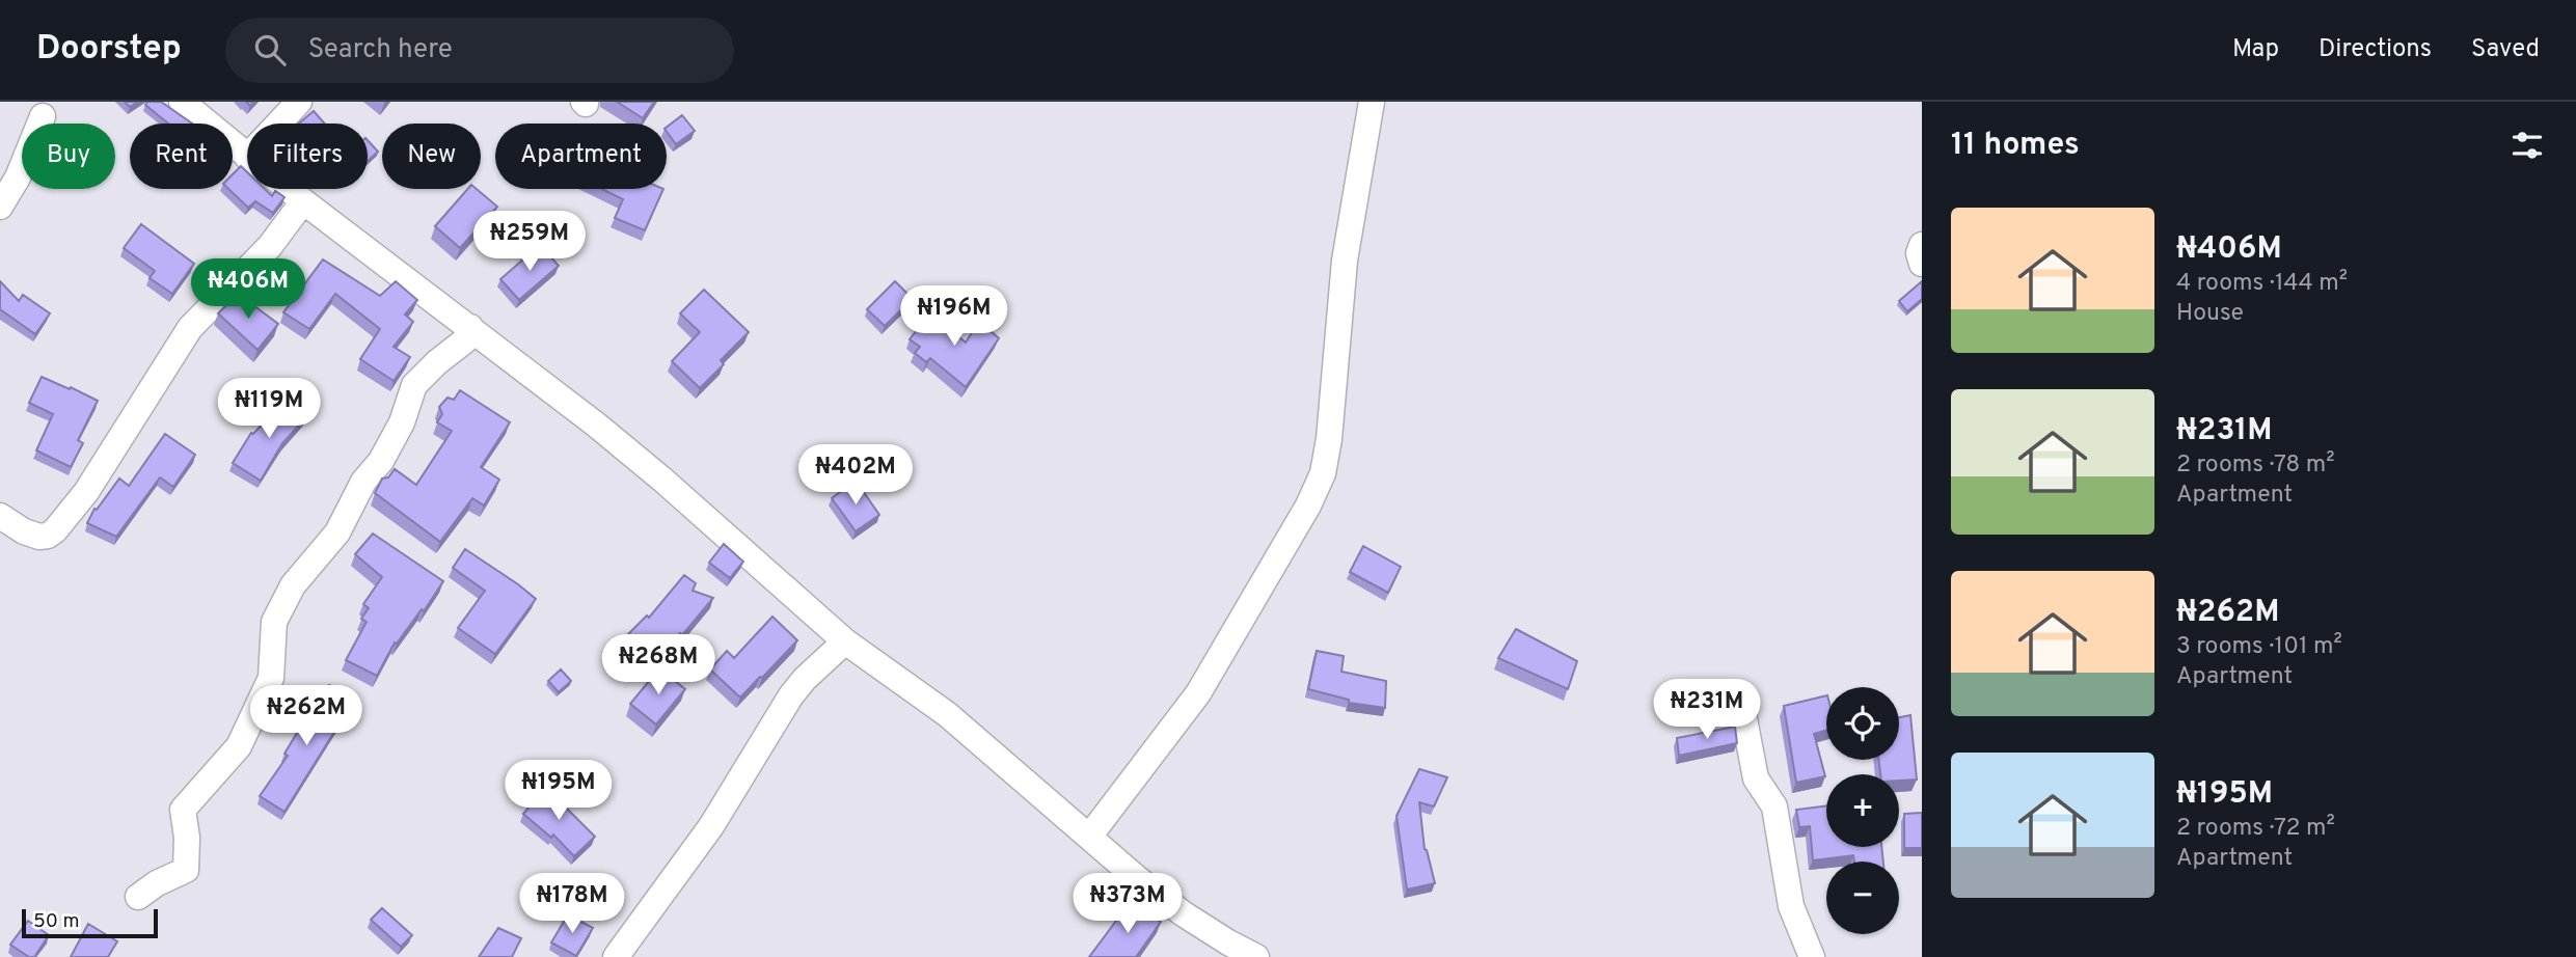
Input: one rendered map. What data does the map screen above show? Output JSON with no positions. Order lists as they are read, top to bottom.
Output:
{
  "scale_bar": "50 m",
  "page": {
    "header": "Doorstep",
    "search": "Search here",
    "nav": ["Map", "Directions", "Saved"],
    "heading": "11 homes",
    "chip": [
      "Buy",
      "Rent",
      "Filters",
      "New",
      "Apartment"
    ],
    "list": [
      {
        "name": "₦406M",
        "note": "4 rooms · 144 m² · House"
      },
      {
        "name": "₦231M",
        "note": "2 rooms · 78 m² · Apartment"
      },
      {
        "name": "₦262M",
        "note": "3 rooms · 101 m² · Apartment"
      },
      {
        "name": "₦195M",
        "note": "2 rooms · 72 m² · Apartment"
      }
    ],
    "price": [
      "₦259M",
      "₦406M",
      "₦196M",
      "₦119M",
      "₦402M",
      "₦268M",
      "₦231M",
      "₦262M",
      "₦195M",
      "₦178M",
      "₦373M"
    ],
    "map_buttons": ["+", "−"],
    "scale": "50 m"
  }
}
